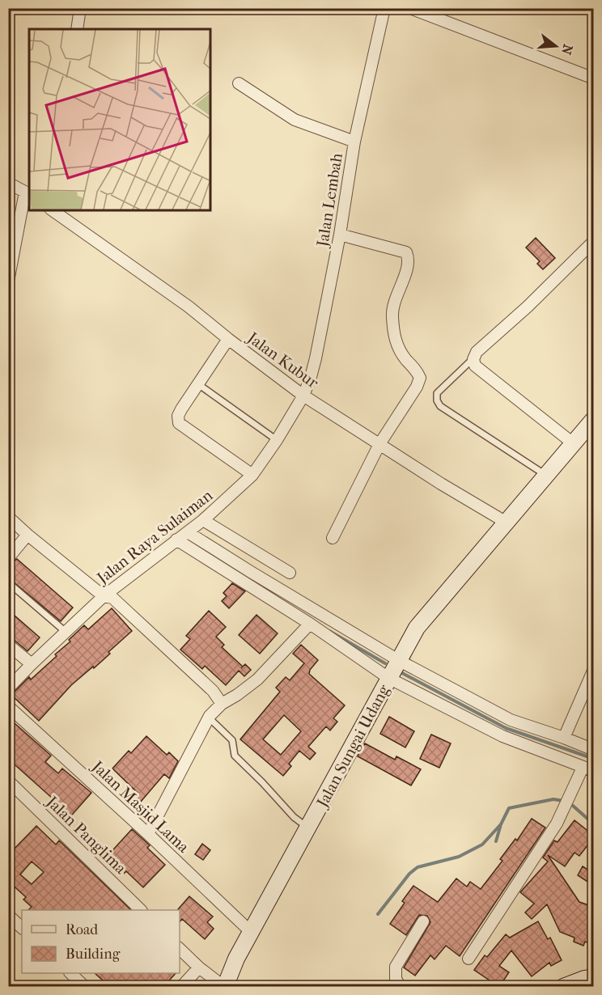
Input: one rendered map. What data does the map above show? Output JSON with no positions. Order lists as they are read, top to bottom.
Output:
{
  "streets": {
    "street": [
      "Jalan Lembah",
      "Jalan Kubur",
      "Jalan Raya Sulaiman",
      "Jalan Sungai Udang",
      "Jalan Masjid Lama",
      "Jalan Panglima"
    ]
  },
  "crossings": [
    ["Jalan Lembah", "Jalan Kubur"],
    ["Jalan Lembah", "Jalan Raya Sulaiman"],
    ["Jalan Kubur", "Jalan Raya Sulaiman"],
    ["Jalan Kubur", "Jalan Sungai Udang"],
    ["Jalan Sungai Udang", "Jalan Masjid Lama"]
  ],
  "legend": ["Road", "Building"],
  "north": "right"
}
